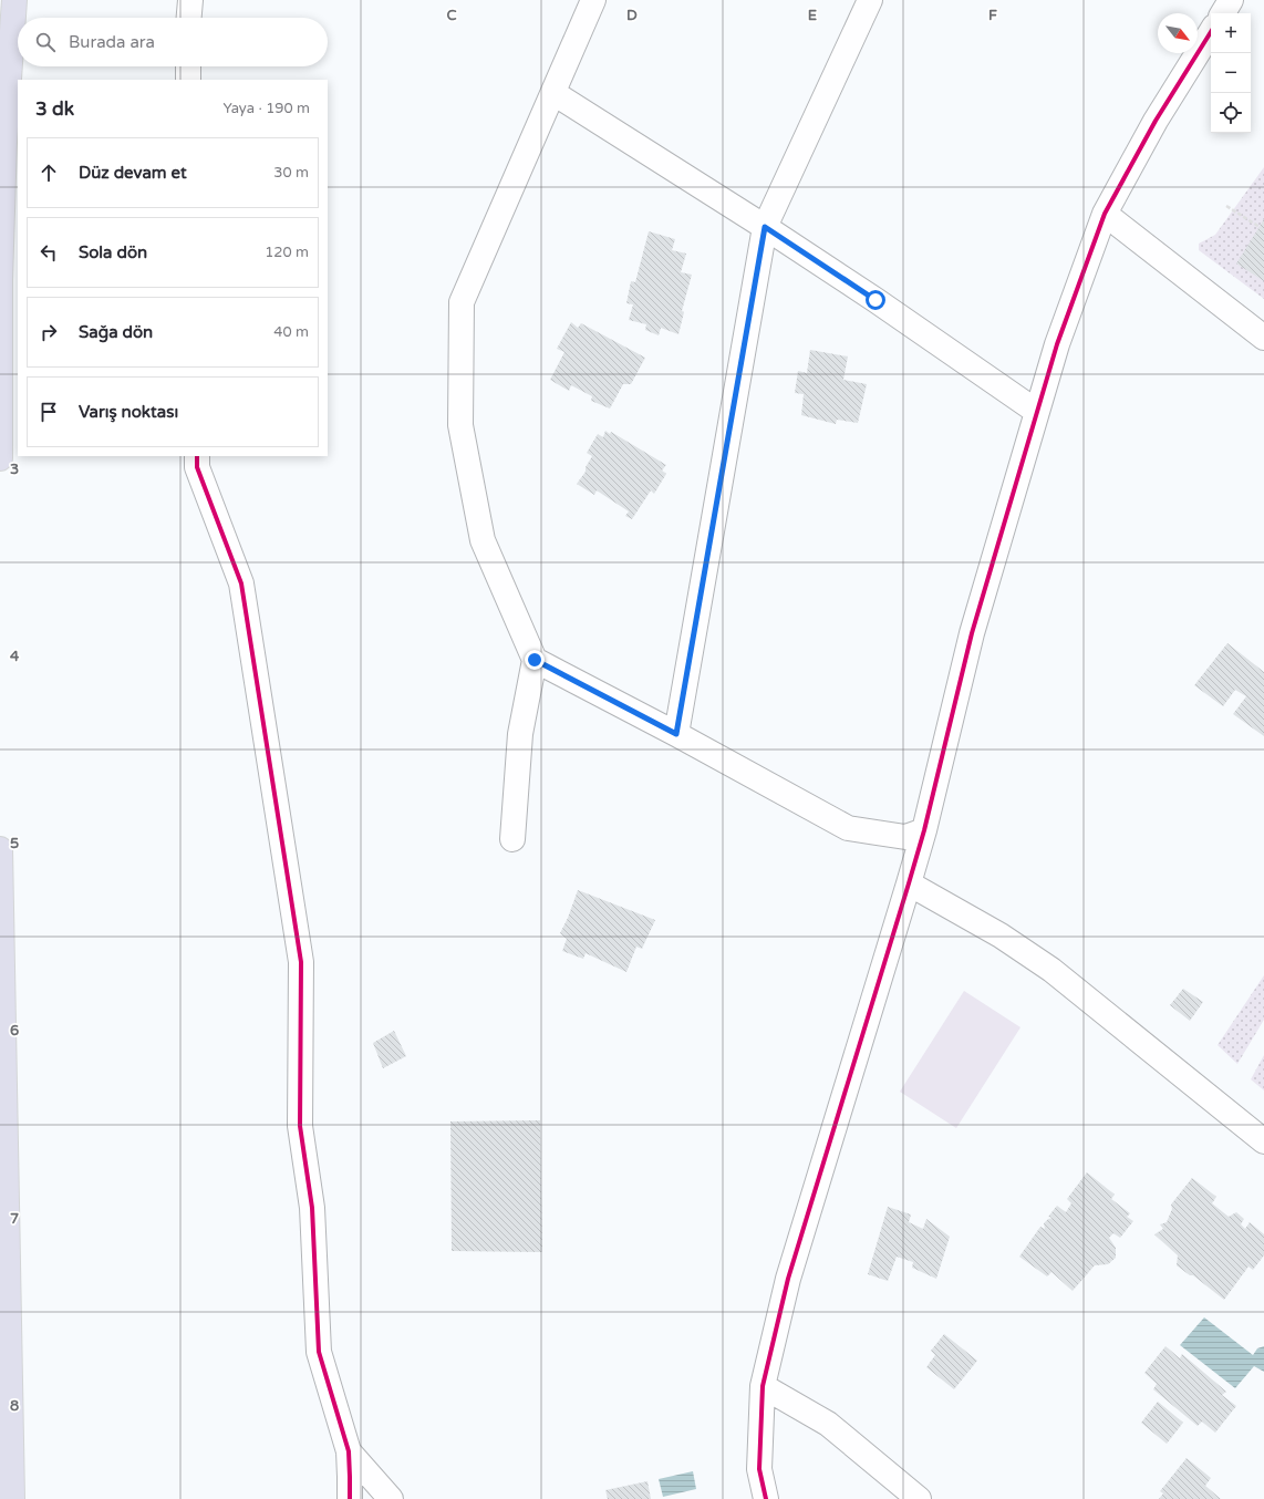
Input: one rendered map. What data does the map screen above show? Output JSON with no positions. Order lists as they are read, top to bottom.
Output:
{
  "north": "bottom right",
  "page": {
    "map_buttons": ["+", "−"],
    "search": "Burada ara",
    "heading": ["3 dk", "Yaya · 190 m"],
    "list": [
      ["Düz devam et", "30 m"],
      ["Sola dön", "120 m"],
      ["Sağa dön", "40 m"],
      "Varış noktası"
    ]
  },
  "grid": {
    "columns": [
      "C",
      "D",
      "E",
      "F"
    ],
    "rows": [
      "3",
      "4",
      "5",
      "6",
      "7",
      "8"
    ]
  }
}
